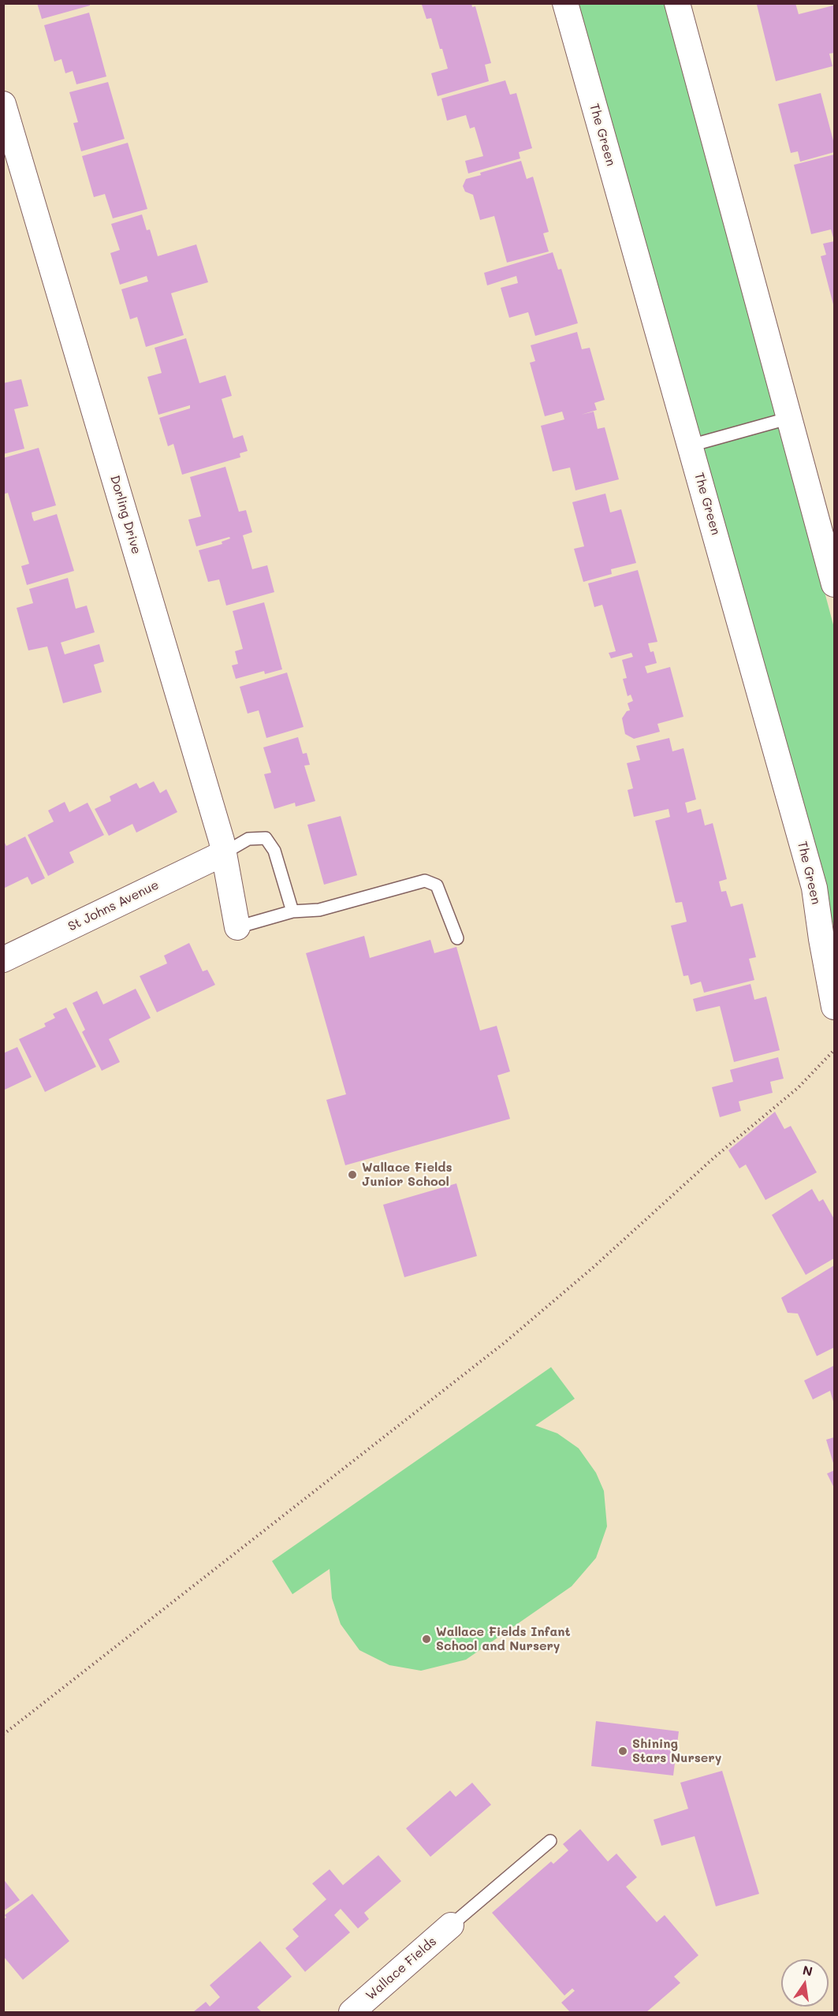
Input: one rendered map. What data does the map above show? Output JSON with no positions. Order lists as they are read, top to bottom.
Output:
{
  "streets": {
    "street": [
      "The Green",
      "Dorling Drive",
      "St Johns Avenue",
      "Wallace Fields"
    ]
  },
  "crossings": [
    ["Dorling Drive", "St Johns Avenue"]
  ],
  "places": ["Wallace Fields Junior School", "Wallace Fields Infant School and Nursery", "Shining Stars Nursery"],
  "north": "top"
}
